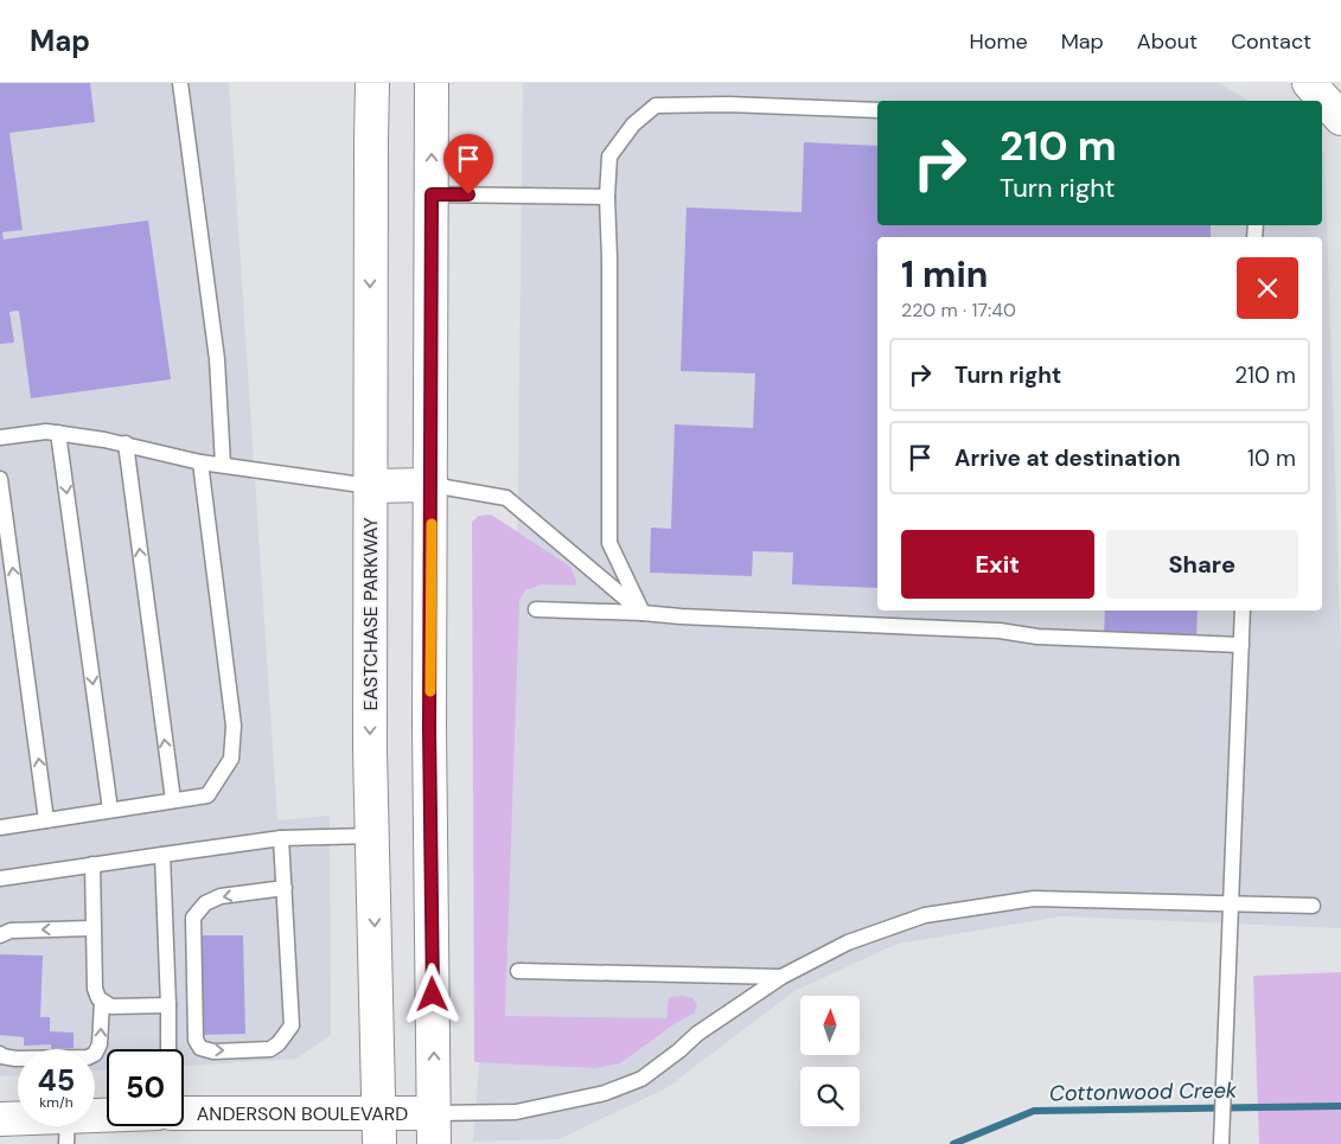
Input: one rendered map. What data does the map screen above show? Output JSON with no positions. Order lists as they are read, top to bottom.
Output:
{
  "streets": {
    "main road": ["EASTCHASE PARKWAY", "ANDERSON BOULEVARD"]
  },
  "crossings": [
    ["EASTCHASE PARKWAY", "ANDERSON BOULEVARD"]
  ],
  "water": ["Cottonwood Creek"],
  "north": "top",
  "page": {
    "header": "Map",
    "nav": [
      "Home",
      "Map",
      "About",
      "Contact"
    ],
    "turn": ["210 m", "Turn right"],
    "heading": ["1 min", "220 m · 17:40"],
    "list": [
      {
        "name": "Turn right",
        "value": "210 m"
      },
      {
        "name": "Arrive at destination",
        "value": "10 m"
      }
    ],
    "buttons": ["Exit", "Share"],
    "speed": "45 km/h",
    "limit": "50"
  }
}
